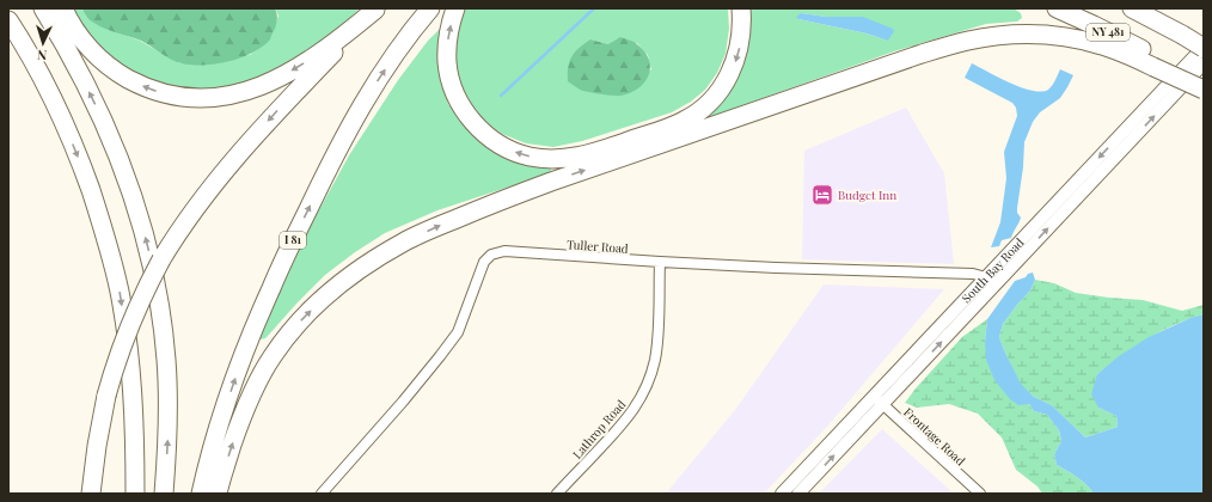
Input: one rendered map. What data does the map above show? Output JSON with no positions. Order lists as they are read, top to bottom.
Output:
{
  "streets": {
    "highway": ["NY 481", "I 81"],
    "street": [
      "Tuller Road",
      "South Bay Road",
      "Lathrop Road",
      "Frontage Road"
    ]
  },
  "crossings": [
    ["NY 481", "South Bay Road"],
    ["Tuller Road", "South Bay Road"],
    ["Tuller Road", "Lathrop Road"],
    ["South Bay Road", "Frontage Road"]
  ],
  "places": {
    "hotel": ["Budget Inn"]
  },
  "north": "bottom"
}
